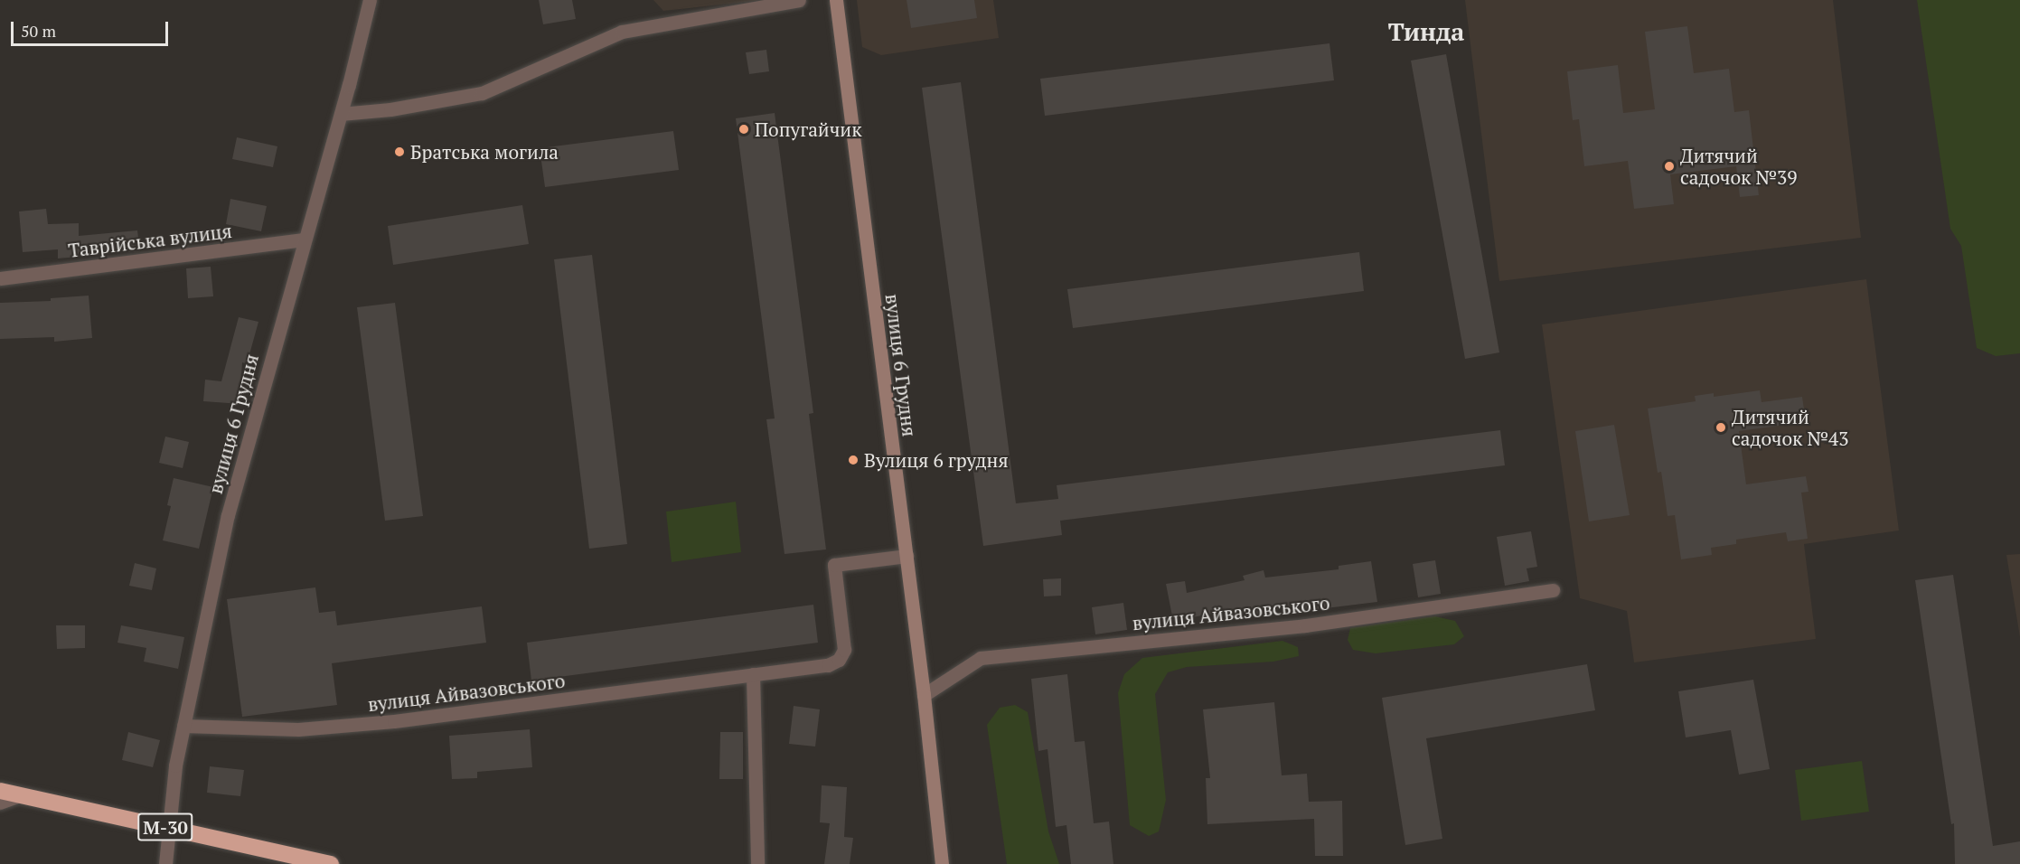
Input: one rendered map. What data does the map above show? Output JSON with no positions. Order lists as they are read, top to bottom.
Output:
{
  "streets": {
    "highway": ["М-30"],
    "street": ["Таврійська вулиця", "вулиця 6 Грудня", "вулиця Айвазовського"]
  },
  "crossings": [
    ["Таврійська вулиця", "вулиця 6 Грудня"],
    ["вулиця 6 Грудня", "вулиця Айвазовського"],
    ["вулиця 6 Грудня", "М-30"]
  ],
  "districts": ["Тинда"],
  "places": [
    "Попугайчик",
    "Братська могила",
    "Дитячий садочок №39",
    "Дитячий садочок №43",
    "Вулиця 6 грудня"
  ],
  "scale_bar": "50 m"
}
